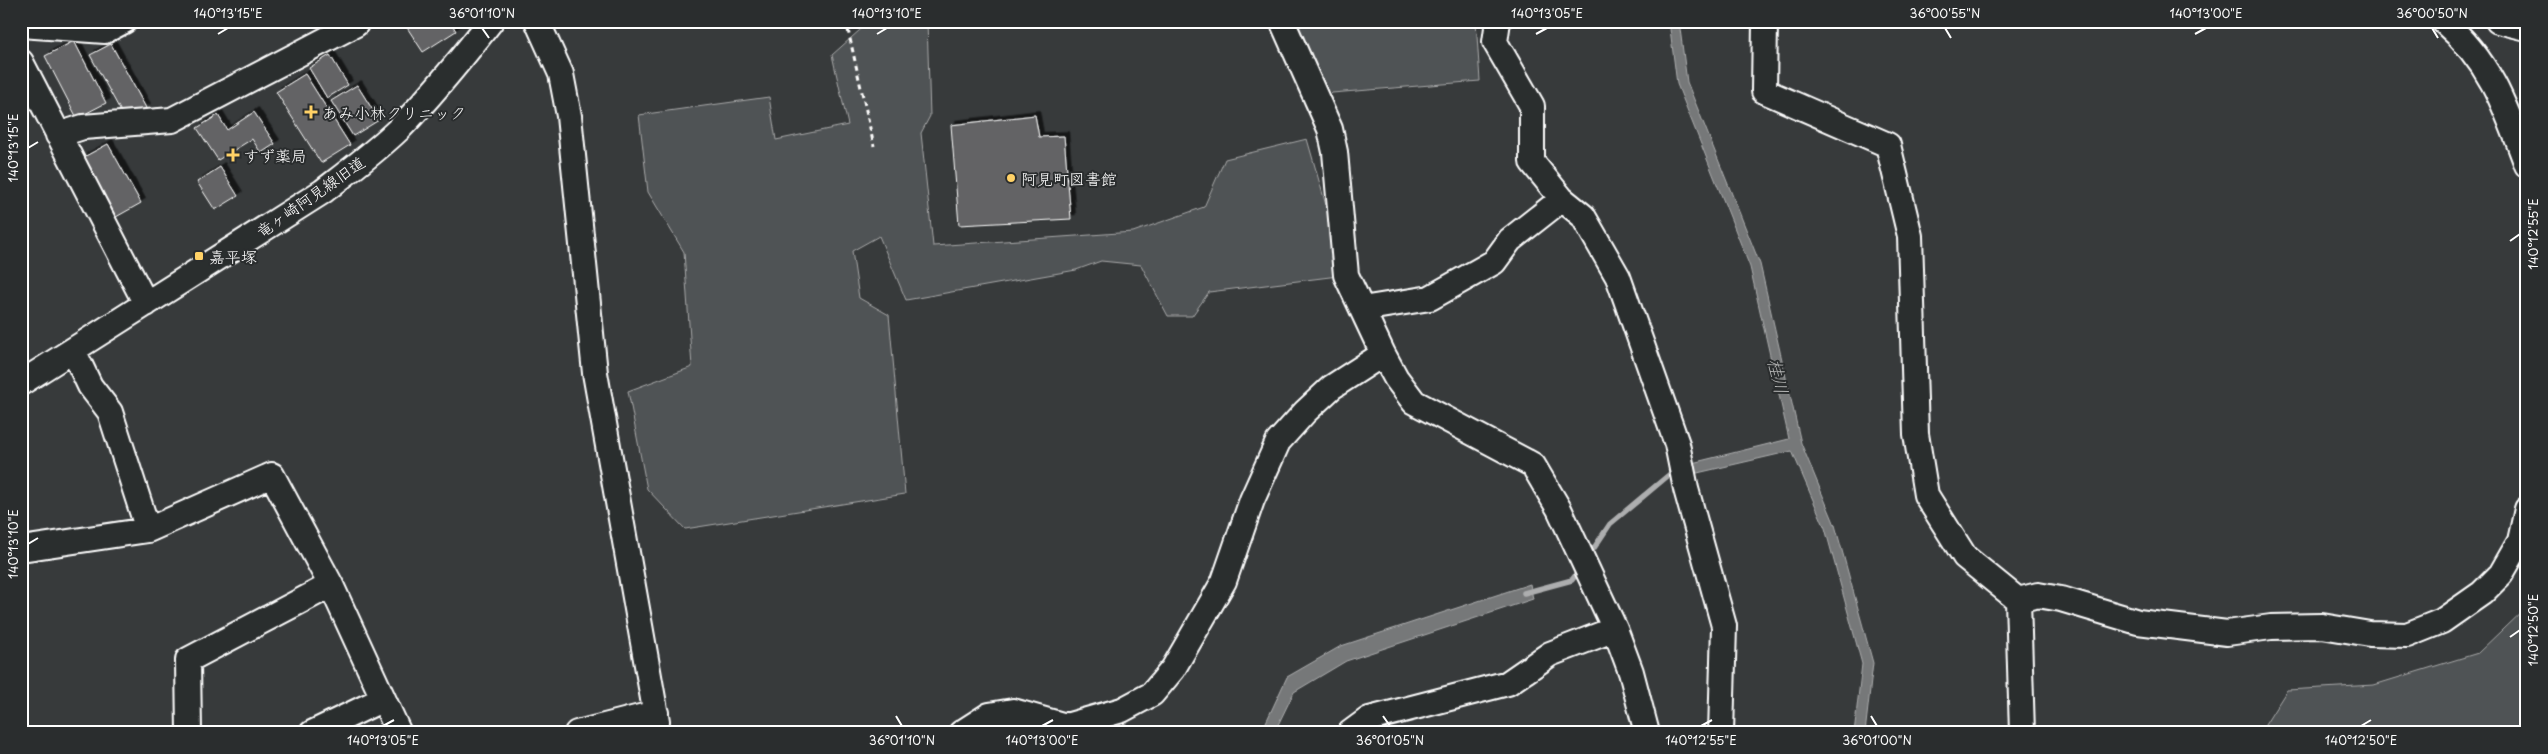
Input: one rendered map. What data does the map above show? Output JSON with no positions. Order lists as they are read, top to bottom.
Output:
{
  "streets": {
    "street": ["竜ヶ崎阿見線旧道"]
  },
  "water": ["桂川"],
  "places": {
    "health": ["あみ小林クリニック", "すず薬局"],
    "other": ["阿見町図書館"],
    "transit": ["嘉平塚"]
  },
  "coordinates": [
    "140°13'15\"E",
    "36°01'10\"N",
    "140°13'10\"E",
    "140°13'05\"E",
    "36°00'55\"N",
    "140°13'00\"E",
    "36°00'50\"N",
    "140°12'55\"E",
    "140°12'50\"E",
    "36°01'05\"N",
    "36°01'00\"N"
  ]
}
